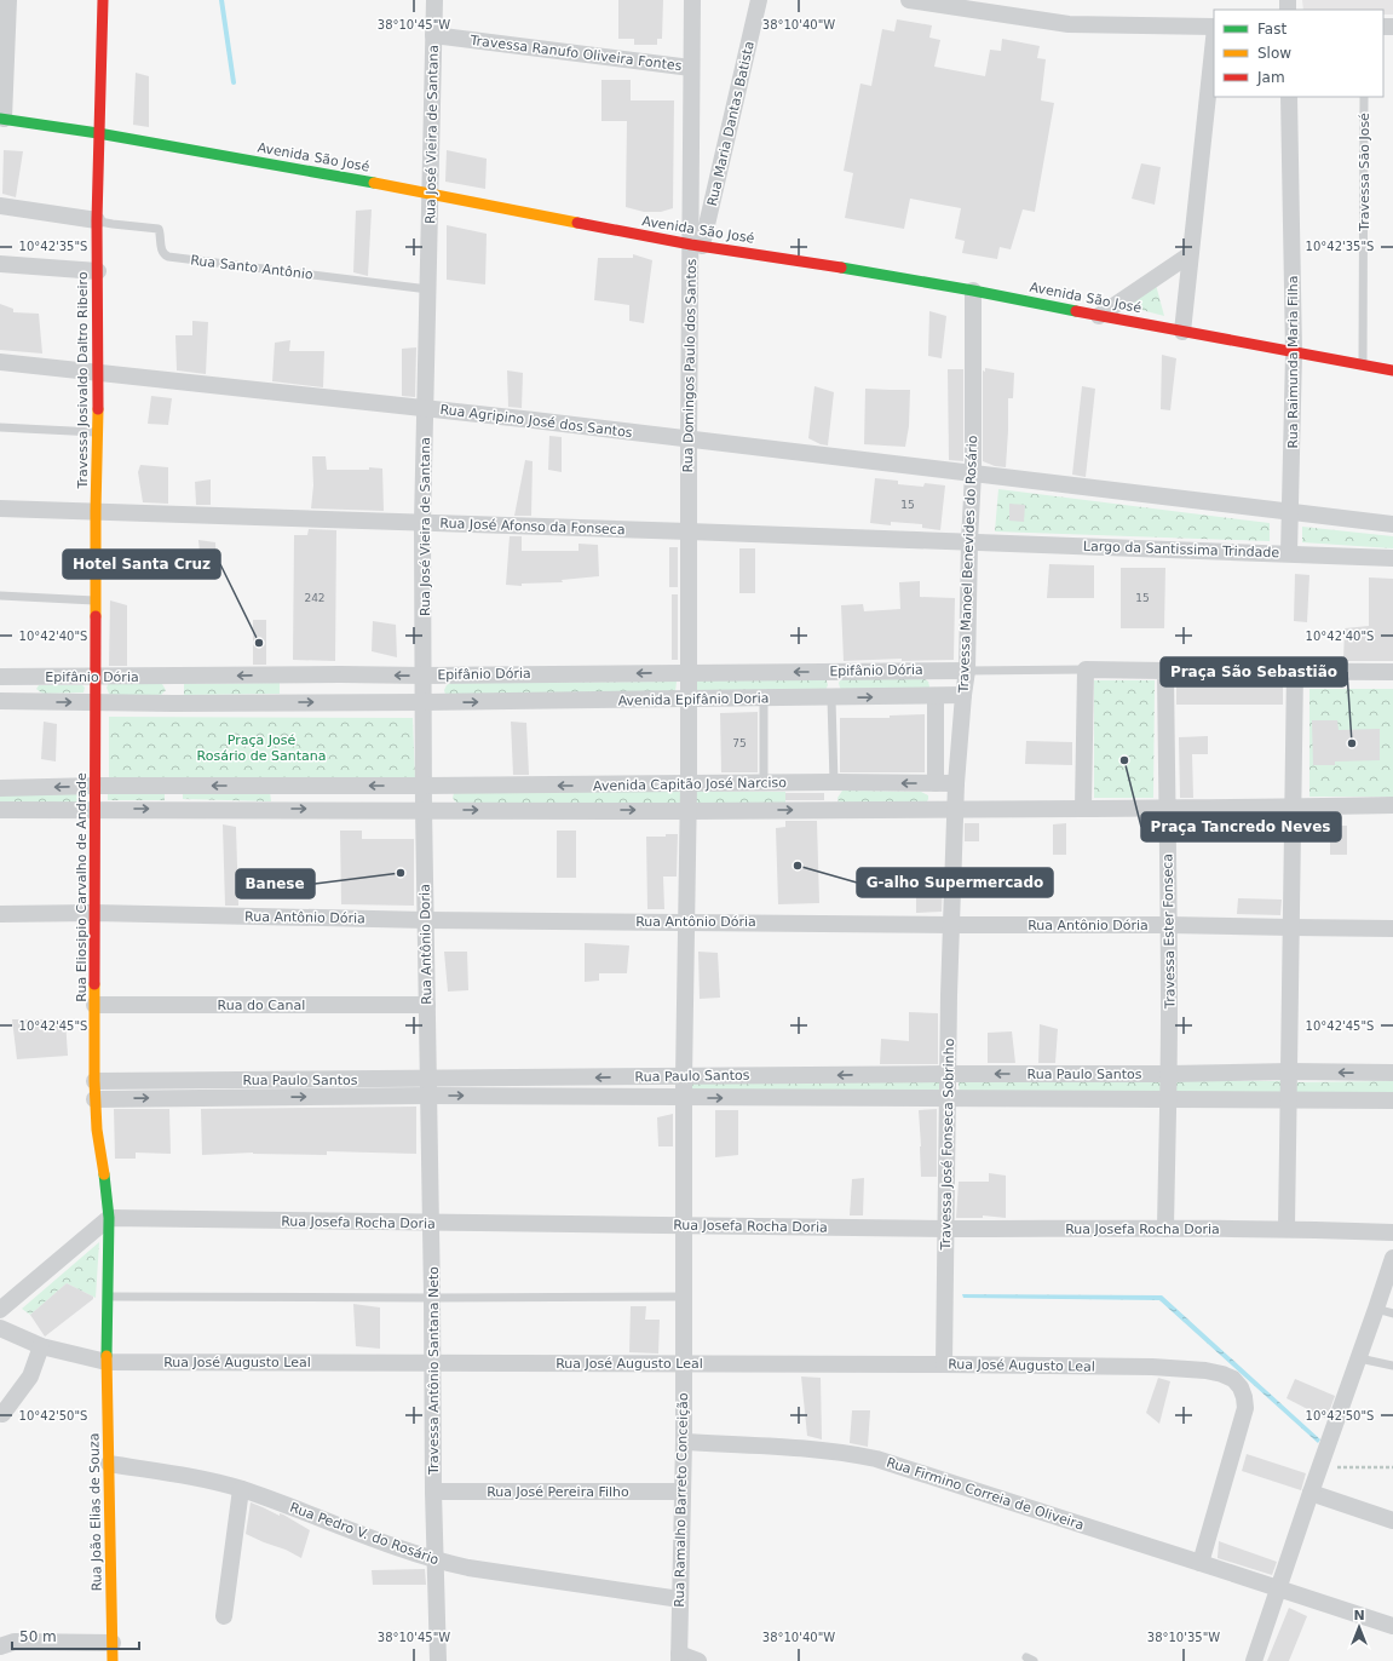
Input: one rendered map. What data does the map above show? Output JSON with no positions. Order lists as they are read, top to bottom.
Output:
{
  "streets": {
    "street": [
      "Travessa Ranufo Oliveira Fontes",
      "Rua Maria Dantas Batista",
      "Rua José Vieira de Santana",
      "Avenida São José",
      "Rua Raimunda Maria Filha",
      "Rua Domingos Paulo dos Santos",
      "Travessa Josivaldo Daltro Ribeiro",
      "Rua Agripino José dos Santos",
      "Rua José Afonso da Fonseca",
      "Largo da Santissima Trindade",
      "Travessa Manoel Benevides do Rosário",
      "Epifânio Dória",
      "Avenida Epifânio Doria",
      "Avenida Capitão José Narciso",
      "Rua Eliosipio Carvalho de Andrade",
      "Rua Antônio Dória",
      "Travessa Ester Fonseca",
      "Rua Antônio Doria",
      "Rua do Canal",
      "Rua Paulo Santos",
      "Travessa José Fonseca Sobrinho",
      "Rua Josefa Rocha Doria",
      "Rua José Augusto Leal",
      "Travessa Antônio Santana Neto",
      "Rua José Pereira Filho",
      "Rua Firmino Correia de Oliveira",
      "Rua Ramalho Barreto Conceição",
      "Rua João Elias de Souza",
      "Rua Pedro V. do Rosário"
    ],
    "lane": ["Travessa São José", "Rua Santo Antônio"]
  },
  "crossings": [
    ["Travessa Ranufo Oliveira Fontes", "Rua José Vieira de Santana"],
    ["Travessa Ranufo Oliveira Fontes", "Rua Domingos Paulo dos Santos"],
    ["Rua Maria Dantas Batista", "Avenida São José"],
    ["Rua Maria Dantas Batista", "Rua Domingos Paulo dos Santos"],
    ["Rua José Vieira de Santana", "Avenida São José"],
    ["Rua José Vieira de Santana", "Rua Santo Antônio"],
    ["Rua José Vieira de Santana", "Rua Agripino José dos Santos"],
    ["Rua José Vieira de Santana", "Rua José Afonso da Fonseca"],
    ["Rua José Vieira de Santana", "Epifânio Dória"],
    ["Avenida São José", "Travessa São José"],
    ["Avenida São José", "Rua Raimunda Maria Filha"],
    ["Avenida São José", "Rua Domingos Paulo dos Santos"],
    ["Avenida São José", "Travessa Josivaldo Daltro Ribeiro"],
    ["Avenida São José", "Travessa Manoel Benevides do Rosário"],
    ["Rua Santo Antônio", "Travessa Josivaldo Daltro Ribeiro"],
    ["Rua Raimunda Maria Filha", "Largo da Santissima Trindade"],
    ["Rua Domingos Paulo dos Santos", "Rua Agripino José dos Santos"],
    ["Rua Domingos Paulo dos Santos", "Rua José Afonso da Fonseca"],
    ["Rua Domingos Paulo dos Santos", "Epifânio Dória"],
    ["Rua Domingos Paulo dos Santos", "Avenida Epifânio Doria"],
    ["Rua Domingos Paulo dos Santos", "Avenida Capitão José Narciso"],
    ["Rua Domingos Paulo dos Santos", "Rua Antônio Dória"],
    ["Rua Domingos Paulo dos Santos", "Rua Ramalho Barreto Conceição"],
    ["Travessa Josivaldo Daltro Ribeiro", "Rua Agripino José dos Santos"],
    ["Travessa Josivaldo Daltro Ribeiro", "Rua José Afonso da Fonseca"],
    ["Travessa Josivaldo Daltro Ribeiro", "Epifânio Dória"],
    ["Travessa Josivaldo Daltro Ribeiro", "Rua Eliosipio Carvalho de Andrade"],
    ["Rua Agripino José dos Santos", "Travessa Manoel Benevides do Rosário"],
    ["Rua José Afonso da Fonseca", "Largo da Santissima Trindade"],
    ["Rua José Afonso da Fonseca", "Travessa Manoel Benevides do Rosário"],
    ["Largo da Santissima Trindade", "Travessa Manoel Benevides do Rosário"],
    ["Travessa Manoel Benevides do Rosário", "Epifânio Dória"],
    ["Travessa Manoel Benevides do Rosário", "Avenida Epifânio Doria"],
    ["Travessa Manoel Benevides do Rosário", "Avenida Capitão José Narciso"],
    ["Travessa Manoel Benevides do Rosário", "Rua Antônio Dória"],
    ["Travessa Manoel Benevides do Rosário", "Travessa José Fonseca Sobrinho"],
    ["Epifânio Dória", "Avenida Epifânio Doria"],
    ["Epifânio Dória", "Rua Eliosipio Carvalho de Andrade"],
    ["Avenida Capitão José Narciso", "Rua Eliosipio Carvalho de Andrade"],
    ["Avenida Capitão José Narciso", "Travessa Ester Fonseca"],
    ["Avenida Capitão José Narciso", "Rua Antônio Doria"],
    ["Rua Eliosipio Carvalho de Andrade", "Rua Antônio Dória"],
    ["Rua Eliosipio Carvalho de Andrade", "Rua do Canal"],
    ["Rua Eliosipio Carvalho de Andrade", "Rua Paulo Santos"],
    ["Rua Eliosipio Carvalho de Andrade", "Rua Josefa Rocha Doria"],
    ["Rua Eliosipio Carvalho de Andrade", "Rua João Elias de Souza"],
    ["Rua Antônio Dória", "Travessa Ester Fonseca"],
    ["Rua Antônio Dória", "Rua Antônio Doria"],
    ["Rua Antônio Dória", "Travessa José Fonseca Sobrinho"],
    ["Rua Antônio Dória", "Rua Ramalho Barreto Conceição"],
    ["Travessa Ester Fonseca", "Rua Paulo Santos"],
    ["Travessa Ester Fonseca", "Rua Josefa Rocha Doria"],
    ["Rua Antônio Doria", "Rua do Canal"],
    ["Rua Antônio Doria", "Rua Paulo Santos"],
    ["Rua Antônio Doria", "Travessa Antônio Santana Neto"],
    ["Rua Paulo Santos", "Travessa José Fonseca Sobrinho"],
    ["Rua Paulo Santos", "Travessa Antônio Santana Neto"],
    ["Rua Paulo Santos", "Rua Ramalho Barreto Conceição"],
    ["Travessa José Fonseca Sobrinho", "Rua Josefa Rocha Doria"],
    ["Travessa José Fonseca Sobrinho", "Rua José Augusto Leal"],
    ["Rua Josefa Rocha Doria", "Travessa Antônio Santana Neto"],
    ["Rua Josefa Rocha Doria", "Rua Ramalho Barreto Conceição"],
    ["Rua Josefa Rocha Doria", "Rua João Elias de Souza"],
    ["Rua José Augusto Leal", "Travessa Antônio Santana Neto"],
    ["Rua José Augusto Leal", "Rua Firmino Correia de Oliveira"],
    ["Rua José Augusto Leal", "Rua Ramalho Barreto Conceição"],
    ["Rua José Augusto Leal", "Rua João Elias de Souza"],
    ["Travessa Antônio Santana Neto", "Rua José Pereira Filho"],
    ["Travessa Antônio Santana Neto", "Rua Pedro V. do Rosário"],
    ["Rua José Pereira Filho", "Rua Ramalho Barreto Conceição"],
    ["Rua Firmino Correia de Oliveira", "Rua Ramalho Barreto Conceição"],
    ["Rua Ramalho Barreto Conceição", "Rua Pedro V. do Rosário"],
    ["Rua João Elias de Souza", "Rua Pedro V. do Rosário"]
  ],
  "one_way": ["Avenida Epifânio Doria"],
  "parks": ["Praça José Rosário de Santana"],
  "places": [
    "Hotel Santa Cruz",
    "Praça São Sebastião",
    "Praça Tancredo Neves",
    "G-alho Supermercado",
    "Banese"
  ],
  "house_numbers": [
    "15",
    "242",
    "15",
    "75"
  ],
  "legend": ["Fast", "Slow", "Jam"],
  "scale_bar": "50 m",
  "north": "top",
  "coordinates": [
    "38°10'45\"W",
    "38°10'40\"W",
    "10°42'35\"S",
    "10°42'40\"S",
    "10°42'45\"S",
    "10°42'50\"S",
    "38°10'35\"W"
  ]
}
